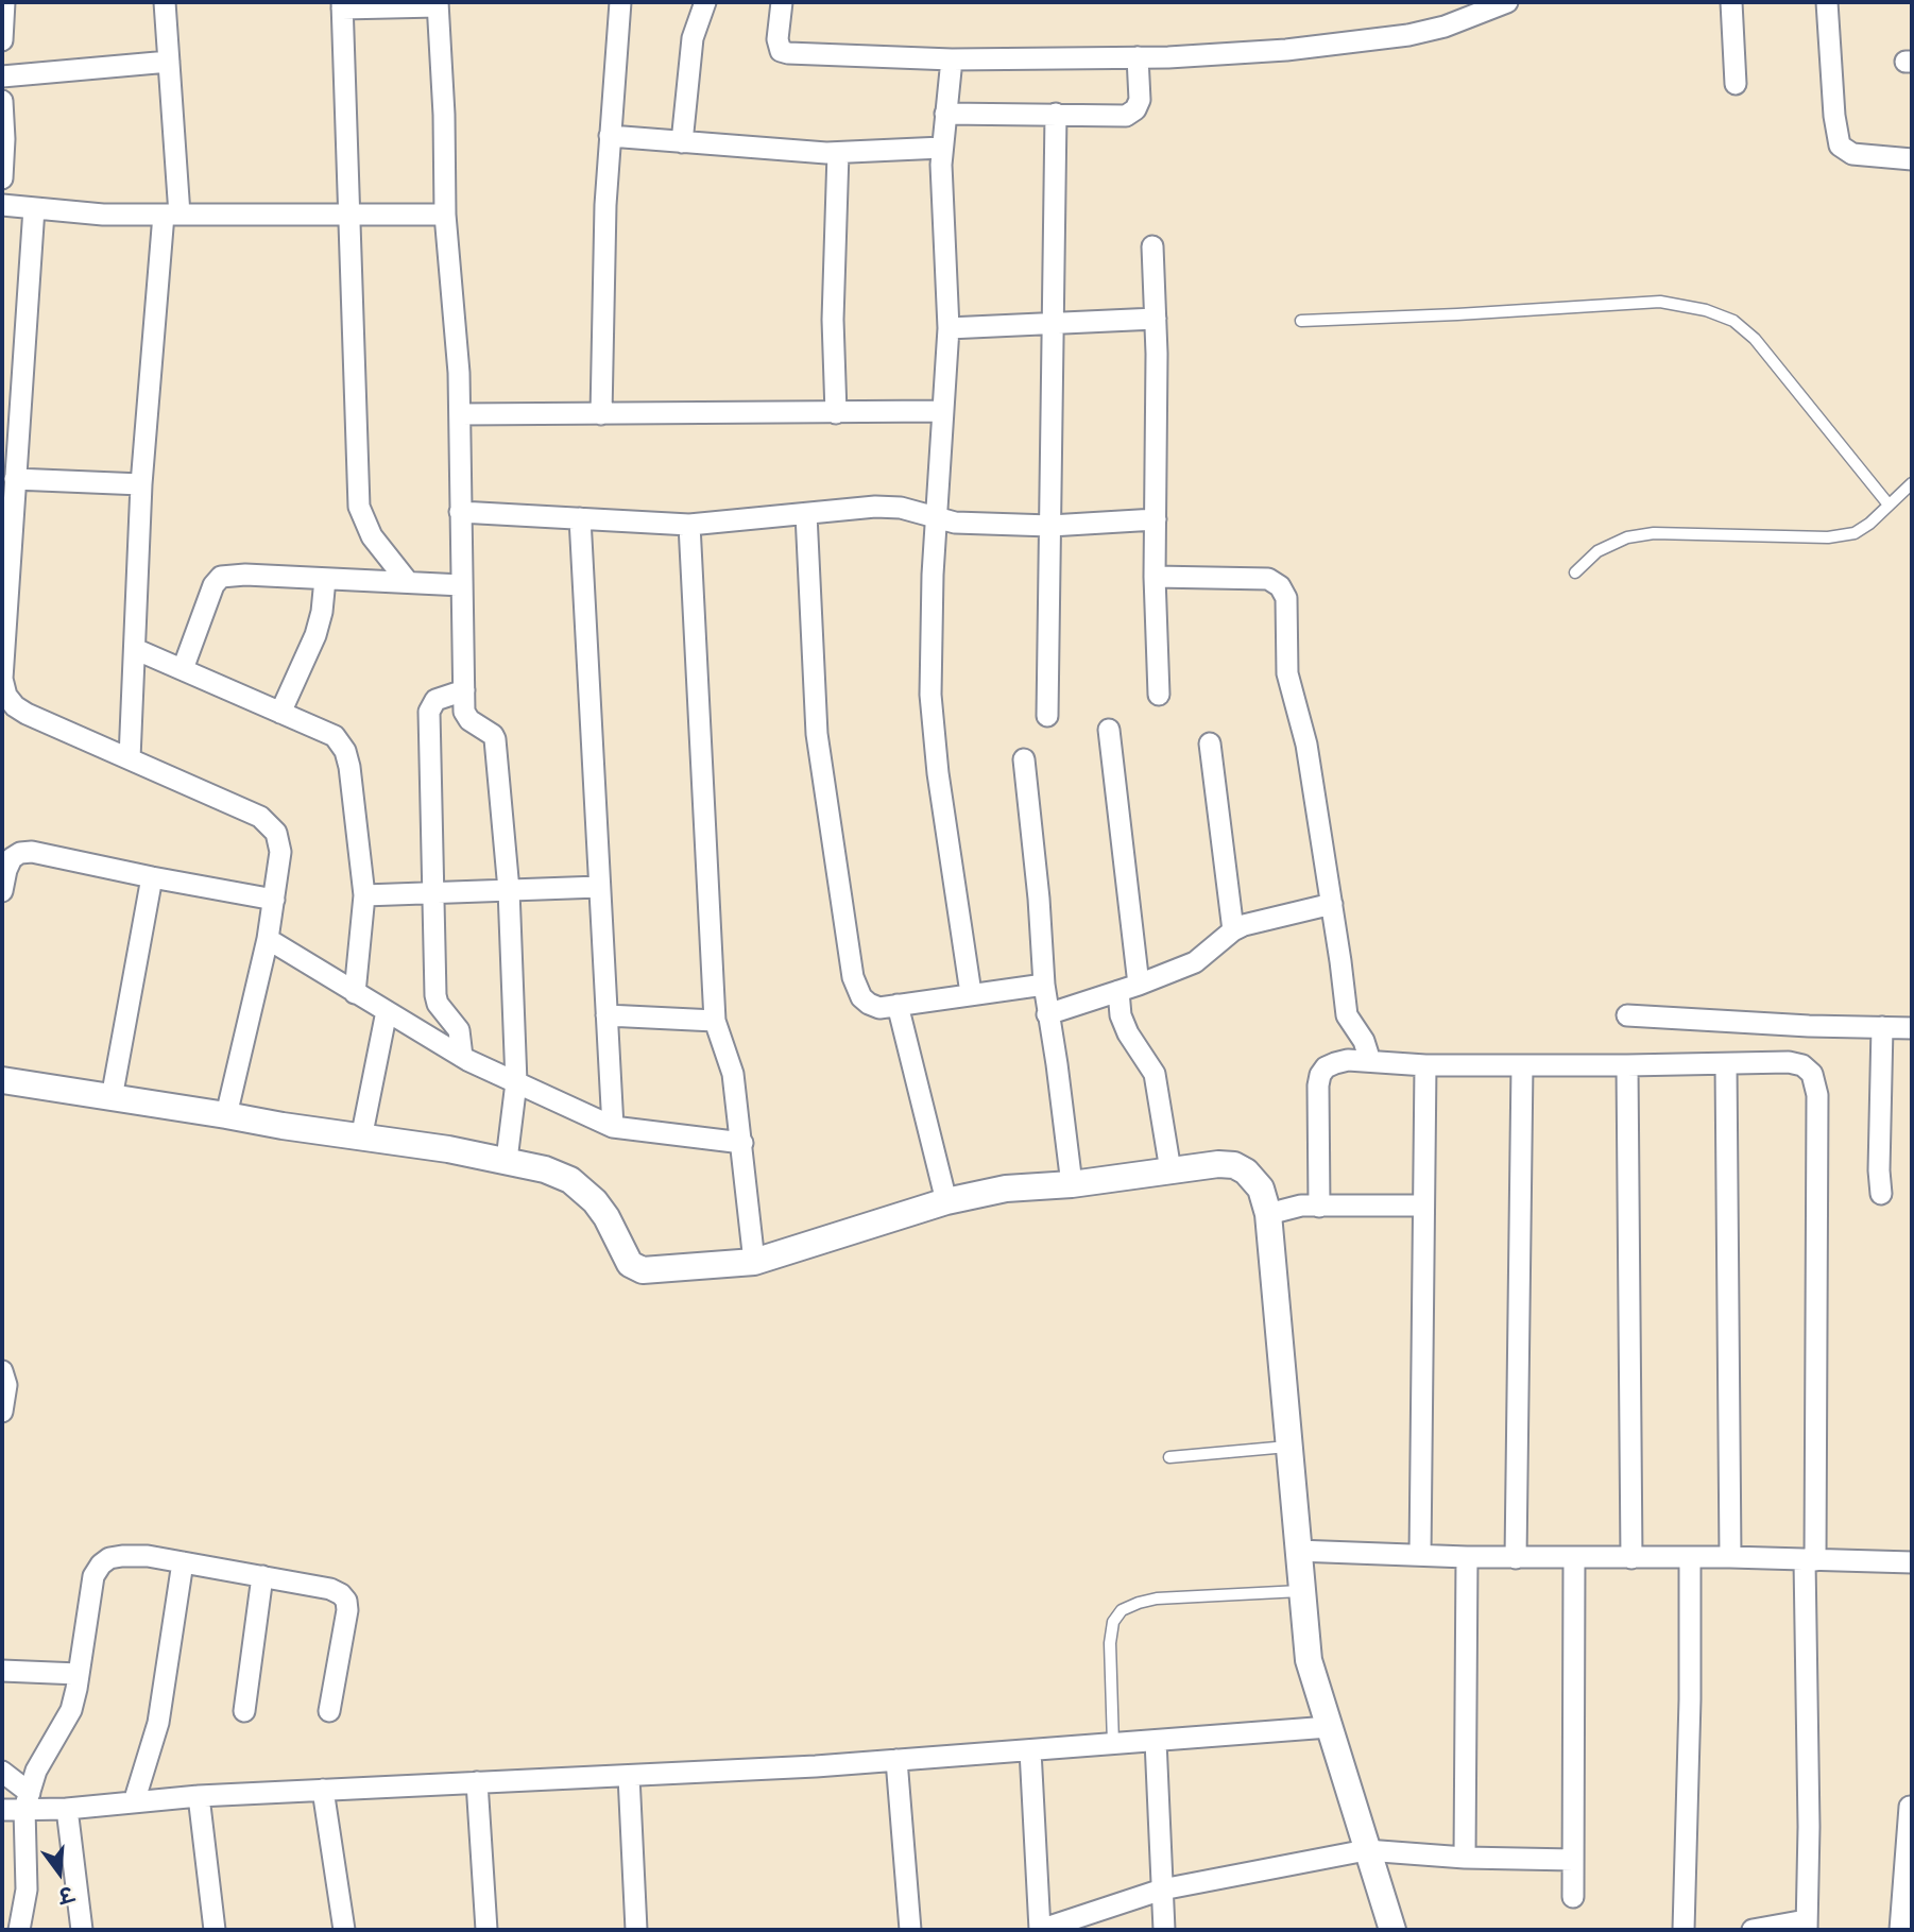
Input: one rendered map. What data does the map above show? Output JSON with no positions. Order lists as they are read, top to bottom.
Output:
{
  "north": "bottom"
}
